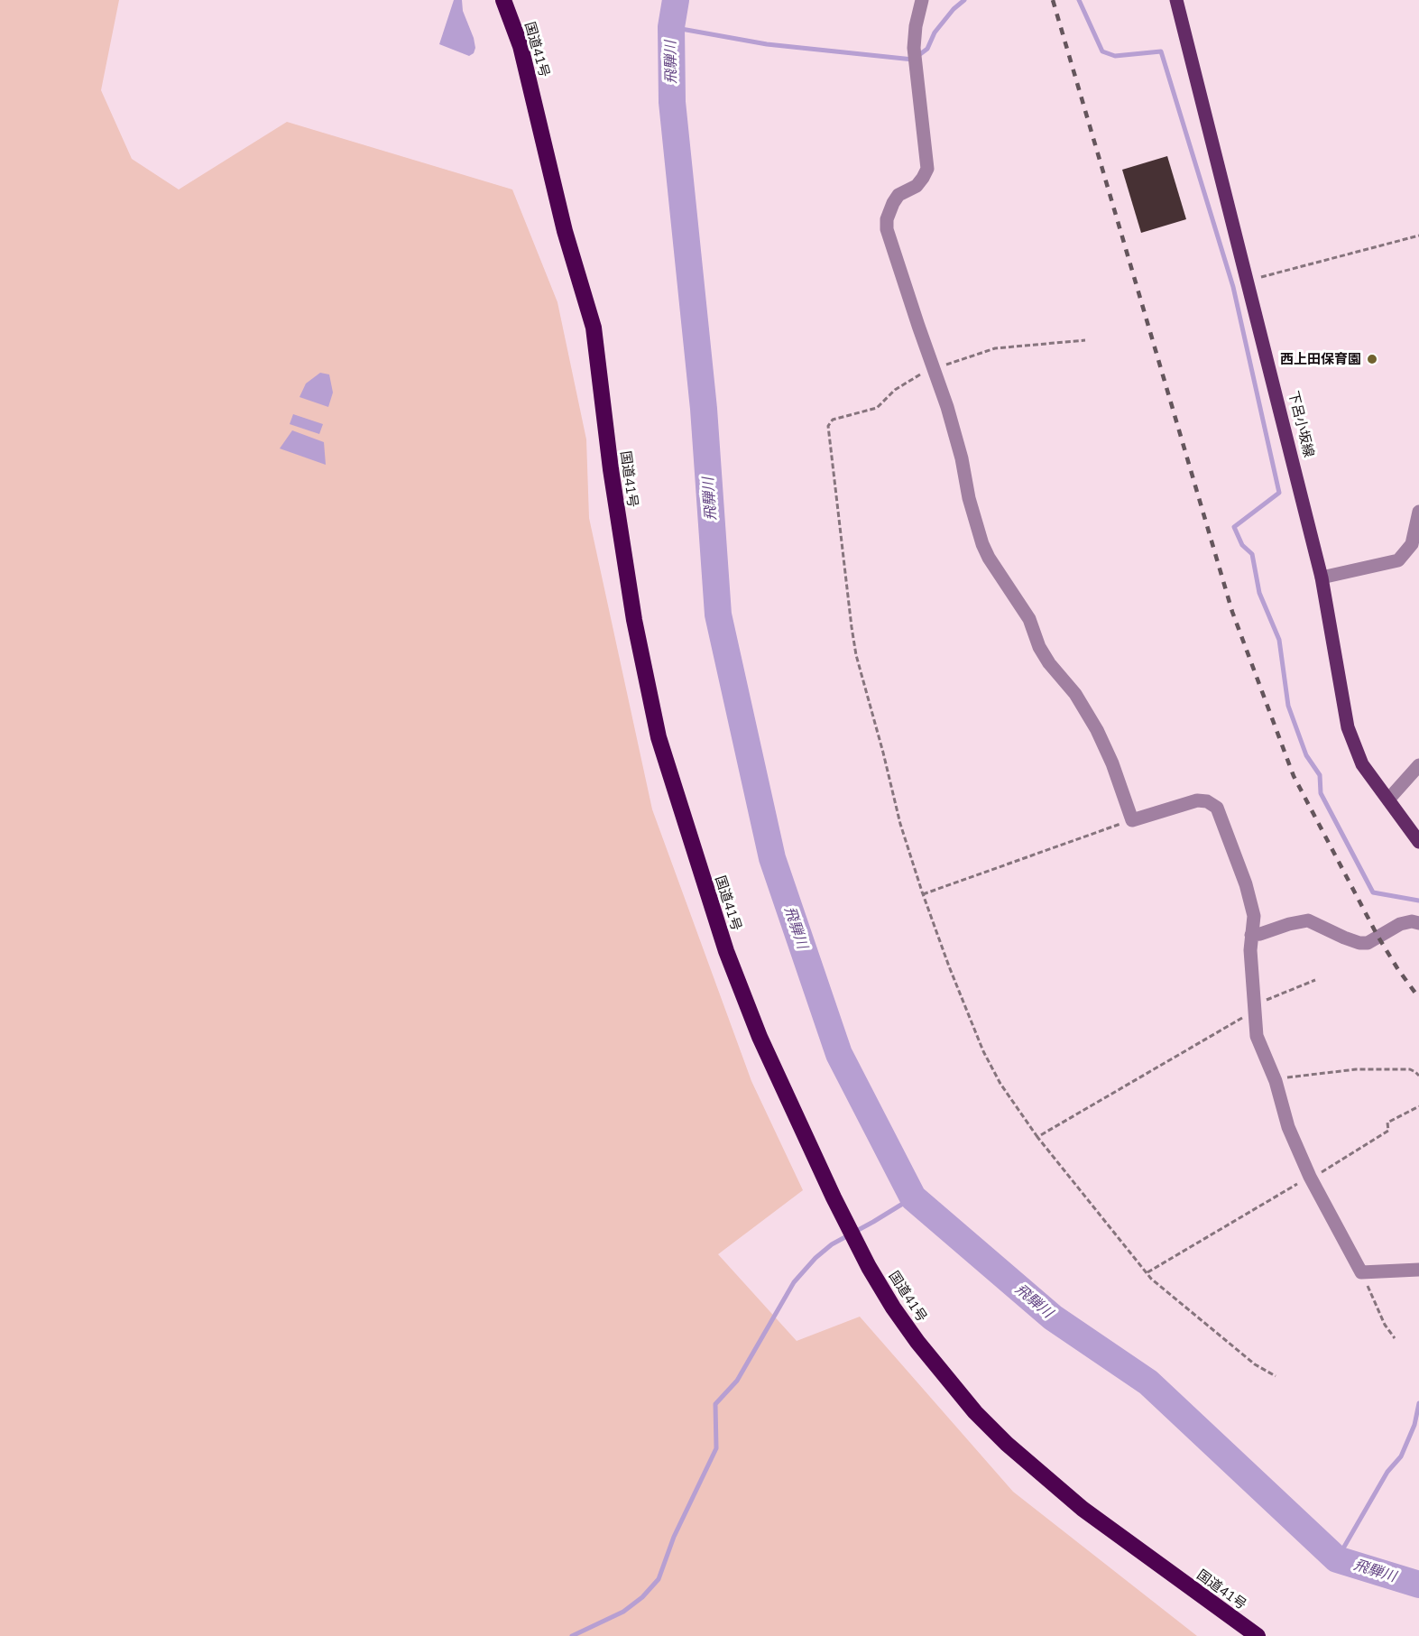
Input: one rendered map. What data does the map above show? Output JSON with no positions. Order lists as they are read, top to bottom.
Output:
{
  "streets": {
    "highway": ["国道41号"],
    "main road": ["下呂小坂線"]
  },
  "water": ["飛騨川"],
  "places": ["西上田保育園"]
}
